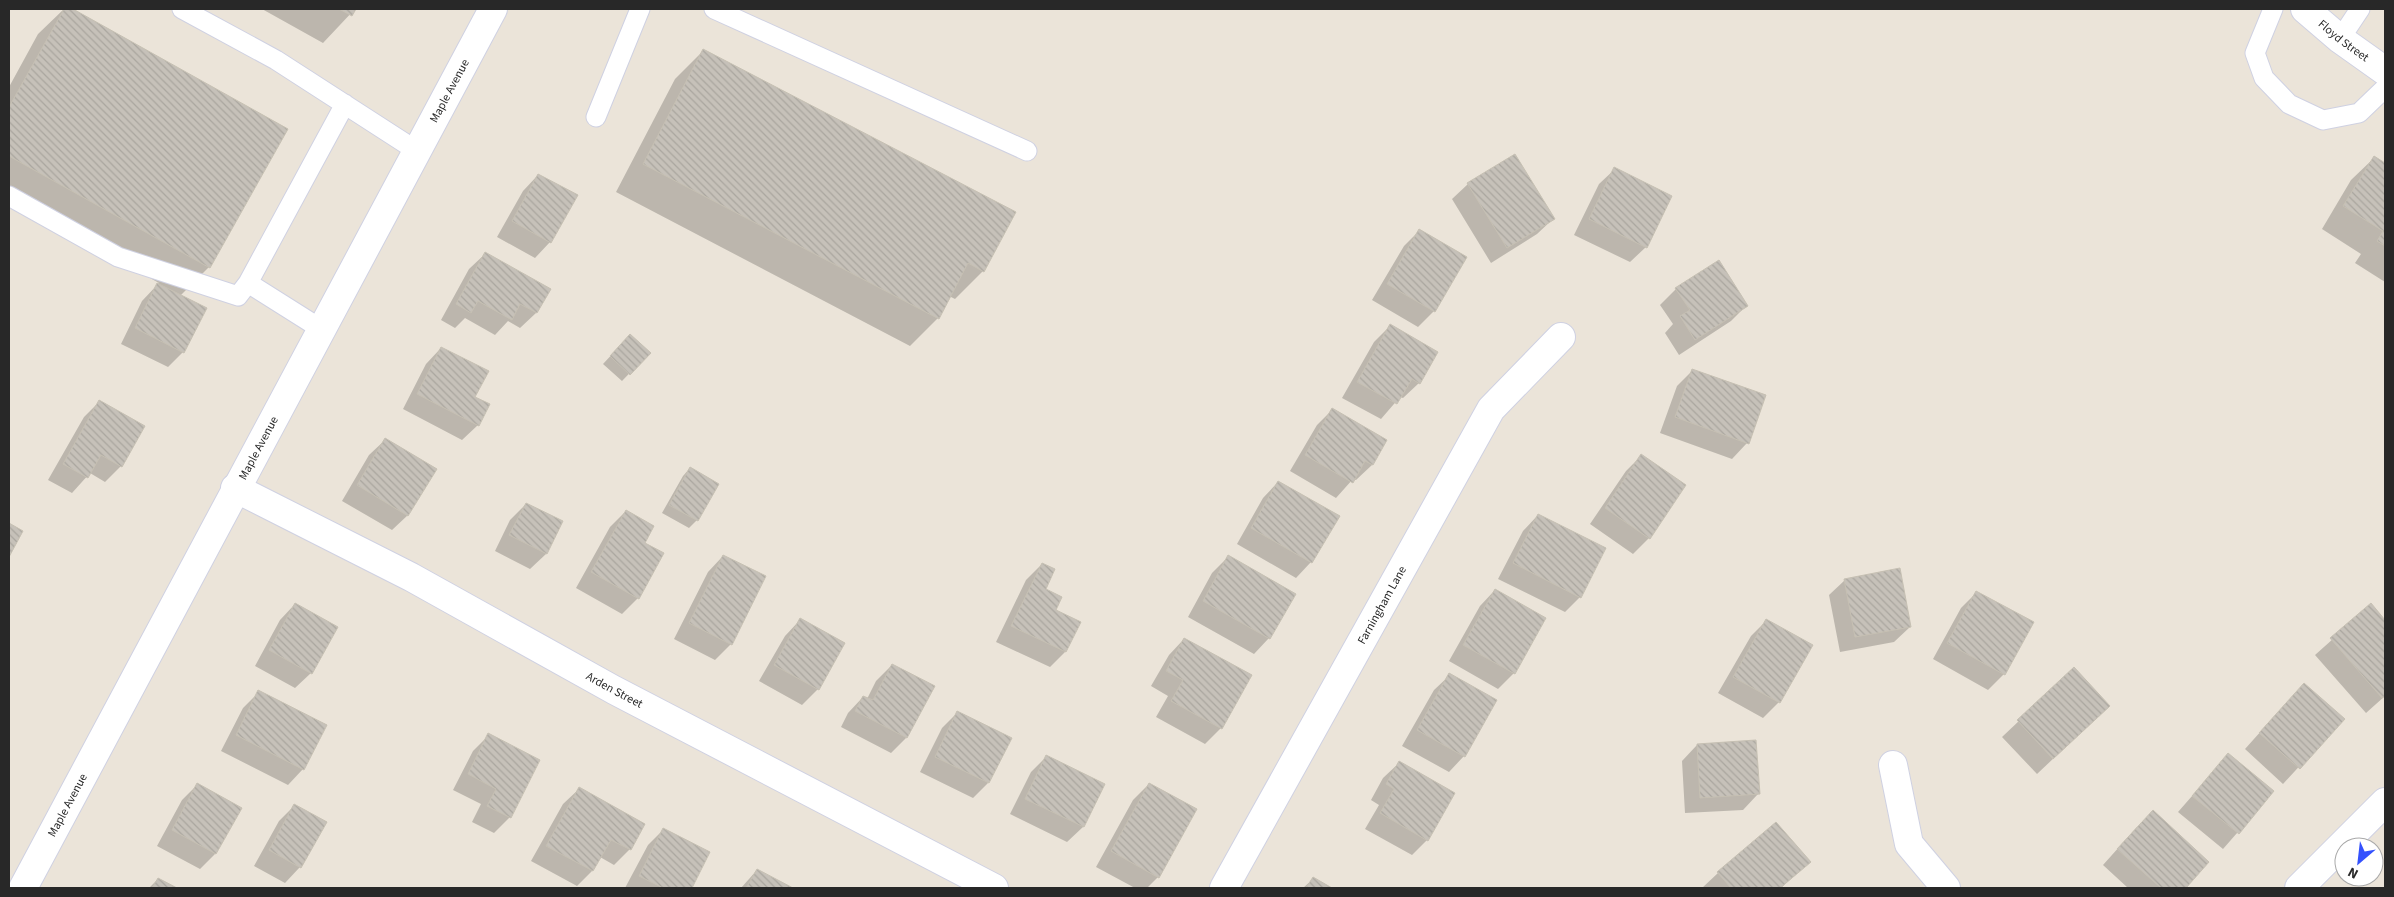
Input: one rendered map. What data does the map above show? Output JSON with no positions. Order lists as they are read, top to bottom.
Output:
{
  "streets": {
    "street": [
      "Floyd Street",
      "Maple Avenue",
      "Farningham Lane",
      "Arden Street"
    ]
  },
  "crossings": [
    ["Maple Avenue", "Arden Street"]
  ],
  "north": "bottom left"
}
